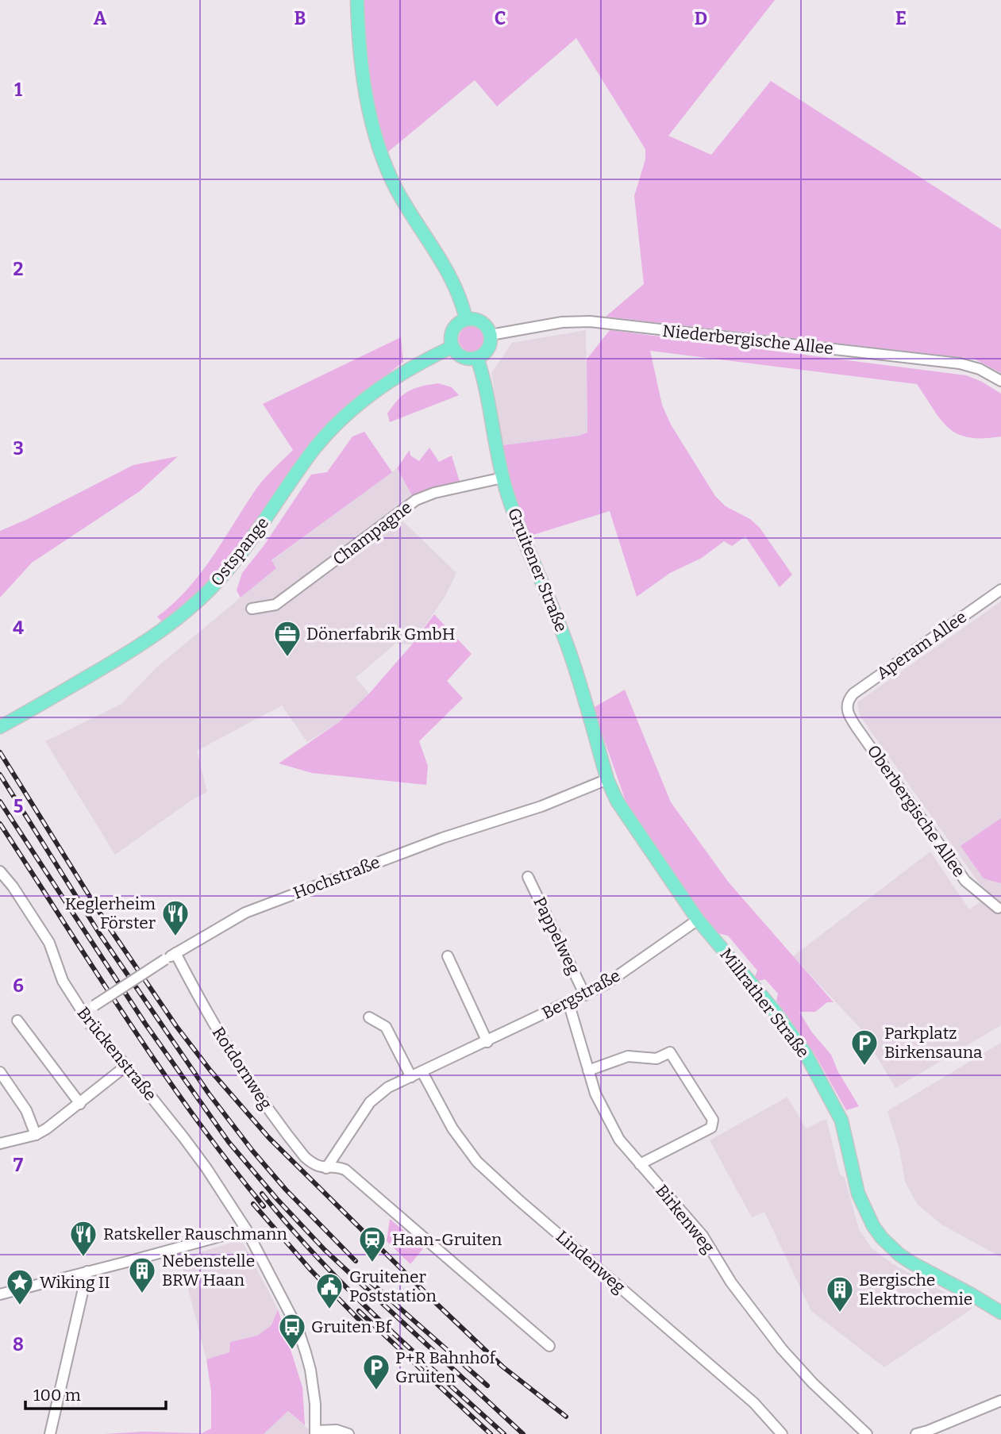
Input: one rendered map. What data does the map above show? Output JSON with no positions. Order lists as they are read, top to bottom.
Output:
{
  "streets": {
    "main road": ["Ostspange", "Gruitener Straße", "Millrather Straße"],
    "street": [
      "Niederbergische Allee",
      "Champagne",
      "Aperam Allee",
      "Oberbergische Allee",
      "Hochstraße",
      "Pappelweg",
      "Bergstraße",
      "Brückenstraße",
      "Rotdornweg",
      "Birkenweg",
      "Lindenweg"
    ]
  },
  "crossings": [
    ["Niederbergische Allee", "Ostspange"],
    ["Niederbergische Allee", "Gruitener Straße"],
    ["Champagne", "Gruitener Straße"],
    ["Ostspange", "Gruitener Straße"],
    ["Gruitener Straße", "Hochstraße"],
    ["Gruitener Straße", "Millrather Straße"],
    ["Aperam Allee", "Oberbergische Allee"],
    ["Hochstraße", "Millrather Straße"],
    ["Hochstraße", "Brückenstraße"],
    ["Hochstraße", "Rotdornweg"],
    ["Pappelweg", "Bergstraße"],
    ["Bergstraße", "Millrather Straße"],
    ["Bergstraße", "Rotdornweg"],
    ["Bergstraße", "Birkenweg"],
    ["Bergstraße", "Lindenweg"]
  ],
  "places": {
    "office": ["Dönerfabrik GmbH"],
    "restaurant": ["Keglerheim Förster", "Ratskeller Rauschmann"],
    "parking": ["Parkplatz Birkensauna", "P+R Bahnhof Gruiten"],
    "station": ["Haan-Gruiten"],
    "building": ["Nebenstelle BRW Haan", "Bergische Elektrochemie"],
    "place": ["Wiking II"],
    "public building": ["Gruitener Poststation"],
    "bus stop": ["Gruiten Bf"]
  },
  "scale_bar": "100 m",
  "grid": {
    "columns": [
      "A",
      "B",
      "C",
      "D",
      "E"
    ],
    "rows": [
      "1",
      "2",
      "3",
      "4",
      "5",
      "6",
      "7",
      "8"
    ]
  }
}
